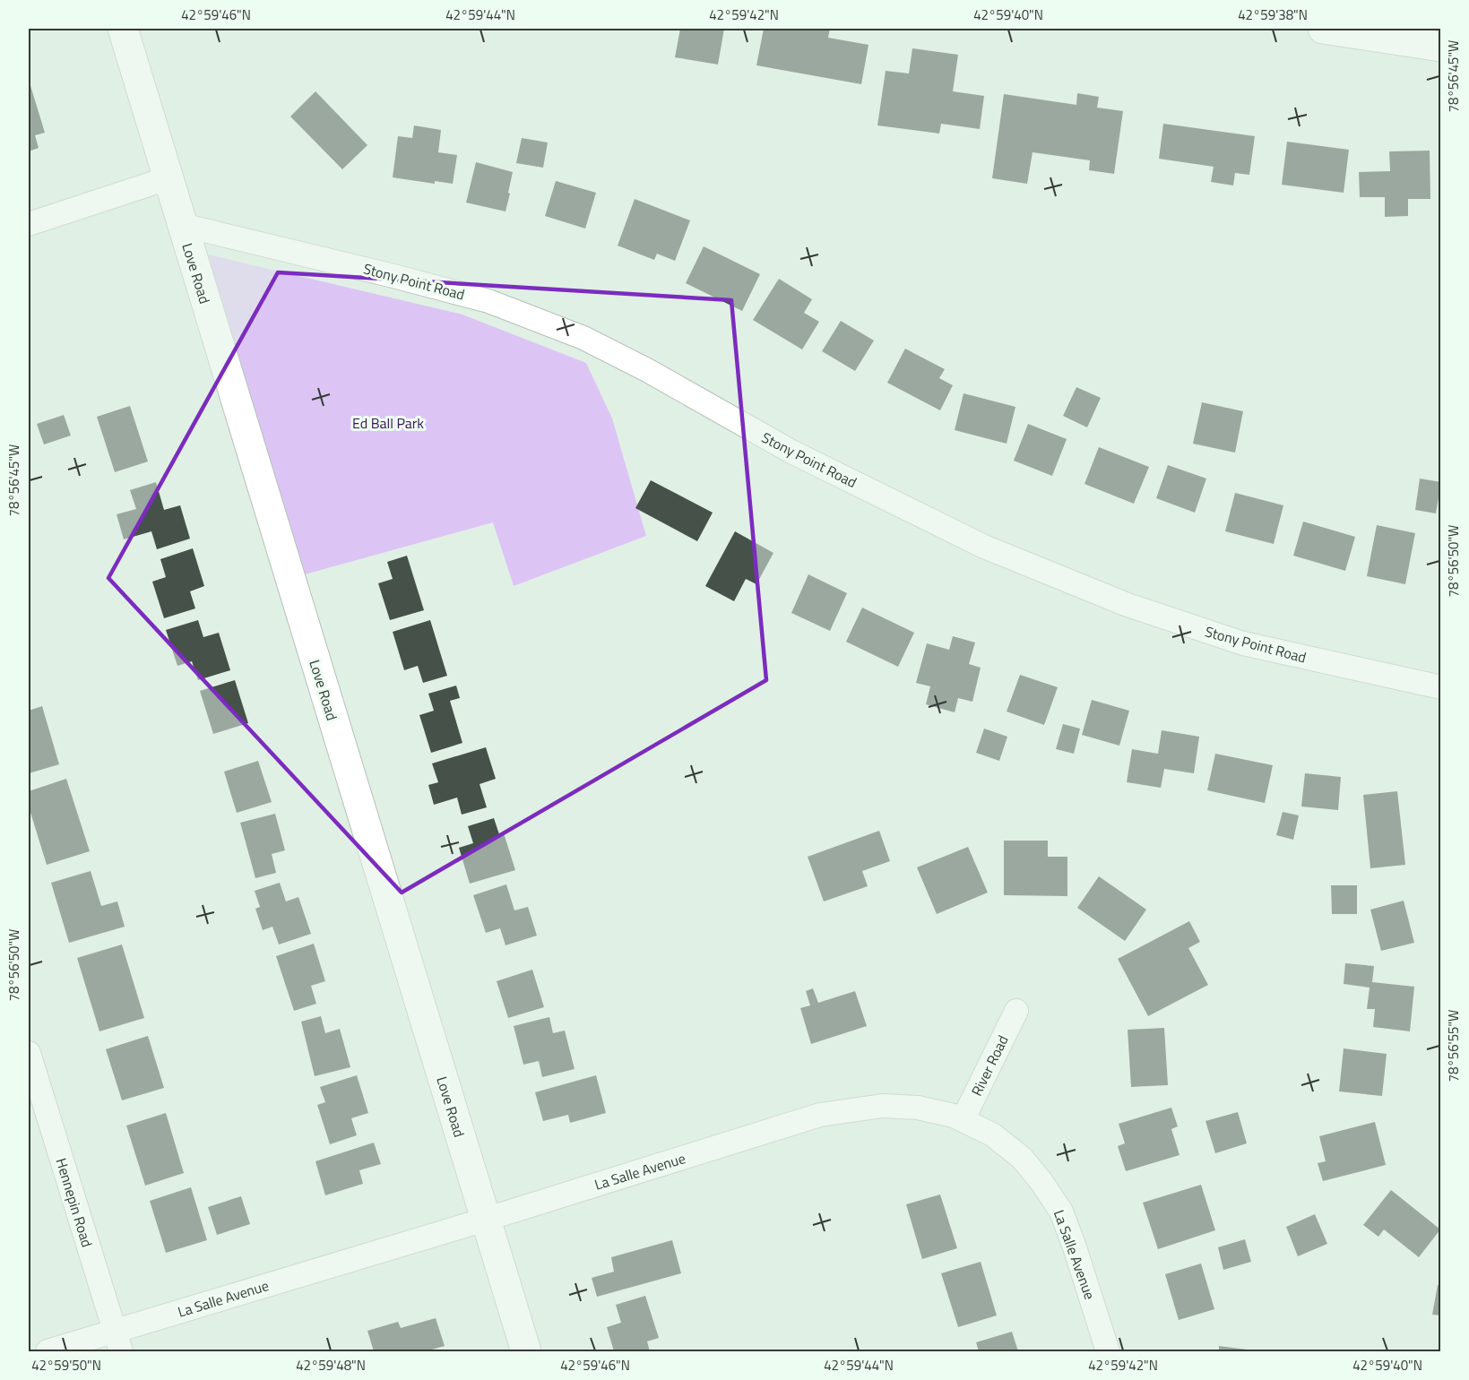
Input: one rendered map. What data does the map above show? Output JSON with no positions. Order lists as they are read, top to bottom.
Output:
{
  "streets": {
    "street": [
      "Love Road",
      "Stony Point Road",
      "River Road",
      "La Salle Avenue",
      "Hennepin Road"
    ]
  },
  "crossings": [
    ["Love Road", "Stony Point Road"],
    ["Love Road", "La Salle Avenue"],
    ["River Road", "La Salle Avenue"],
    ["La Salle Avenue", "Hennepin Road"]
  ],
  "parks": ["Ed Ball Park"],
  "coordinates": [
    "42°59'46\"N",
    "42°59'44\"N",
    "42°59'42\"N",
    "42°59'40\"N",
    "42°59'38\"N",
    "78°56'45\"W",
    "78°56'50\"W",
    "78°56'55\"W",
    "42°59'50\"N",
    "42°59'48\"N"
  ]
}
